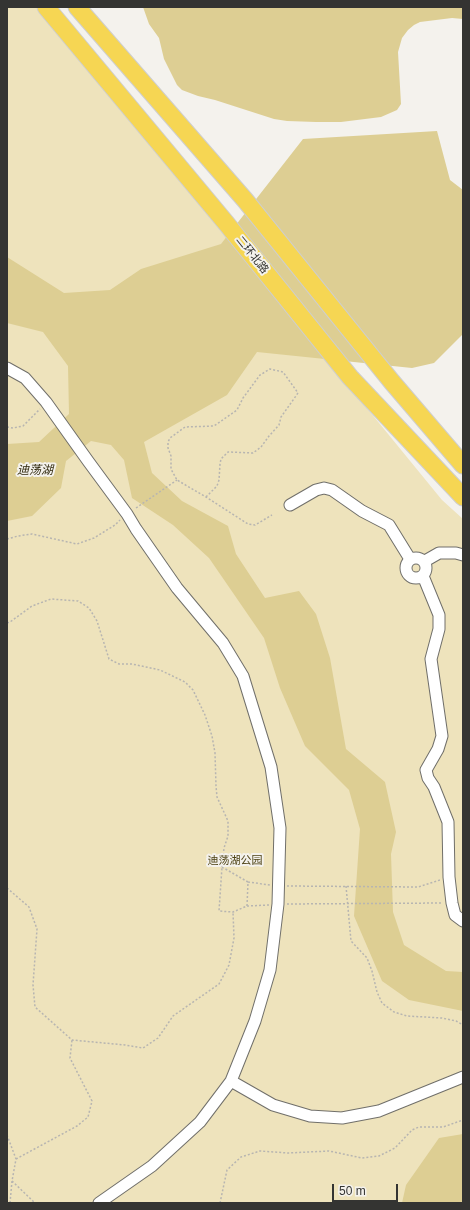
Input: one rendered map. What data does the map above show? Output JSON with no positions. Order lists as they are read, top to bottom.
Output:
{
  "streets": {
    "highway": ["二环北路"]
  },
  "water": ["迪荡湖"],
  "parks": ["迪荡湖公园"],
  "scale_bar": "50 m"
}
